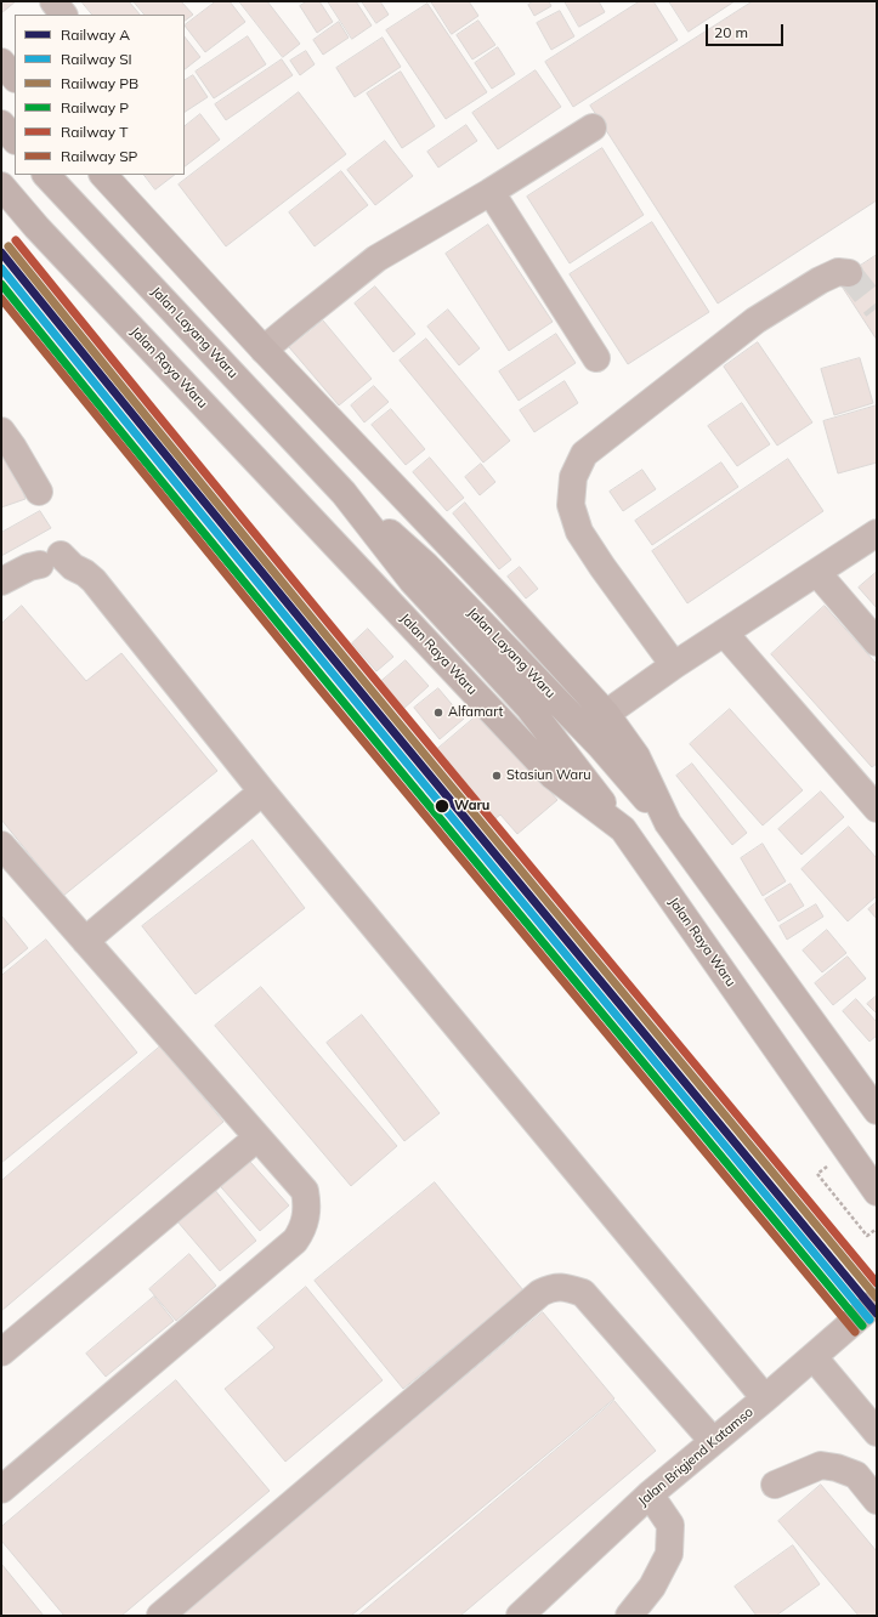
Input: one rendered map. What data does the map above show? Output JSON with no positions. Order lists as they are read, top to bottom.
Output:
{
  "streets": {
    "highway": ["Jalan Layang Waru", "Jalan Raya Waru"],
    "street": ["Jalan Brigjend Katamso"]
  },
  "crossings": [
    ["Jalan Layang Waru", "Jalan Raya Waru"]
  ],
  "places": ["Alfamart", "Stasiun Waru", "Waru"],
  "lines": [
    "rail line T",
    "rail line PB",
    "rail line A",
    "rail line SI",
    "rail line P",
    "rail line SP"
  ],
  "legend": [
    "Railway A",
    "Railway SI",
    "Railway PB",
    "Railway P",
    "Railway T",
    "Railway SP"
  ],
  "scale_bar": "20 m"
}
